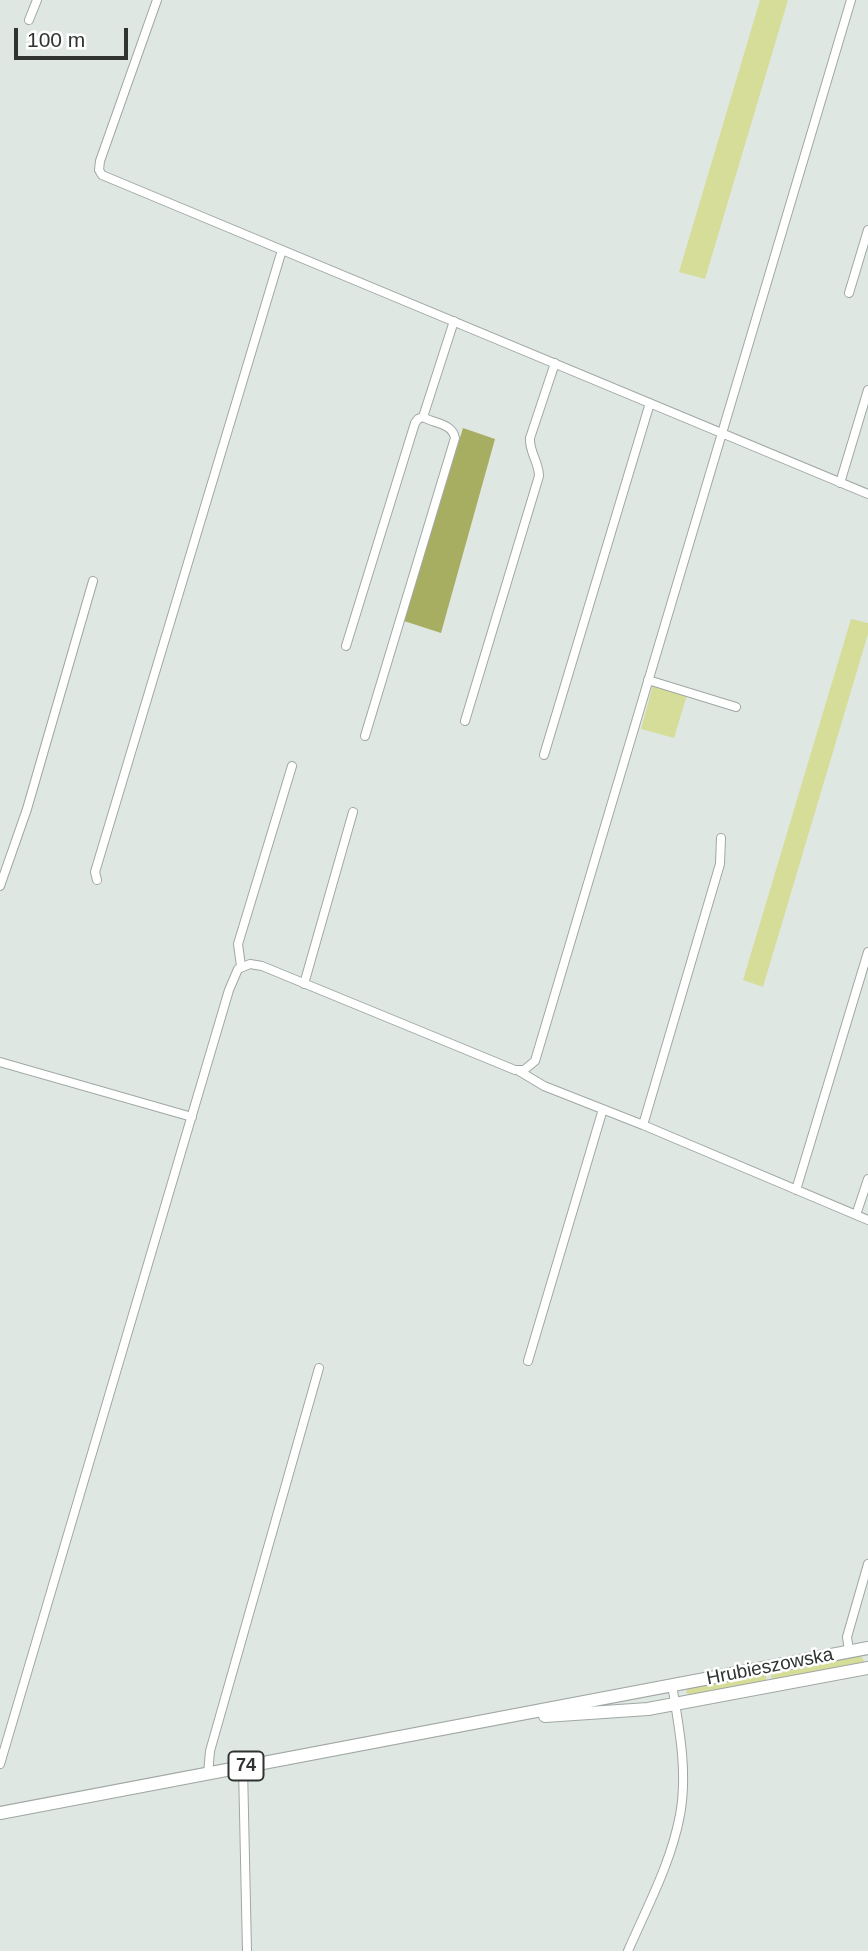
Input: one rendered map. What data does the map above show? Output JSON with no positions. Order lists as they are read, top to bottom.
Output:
{
  "streets": {
    "main road": ["Hrubieszowska", "74"]
  },
  "crossings": [
    ["Hrubieszowska", "74"]
  ],
  "scale_bar": "100 m"
}
